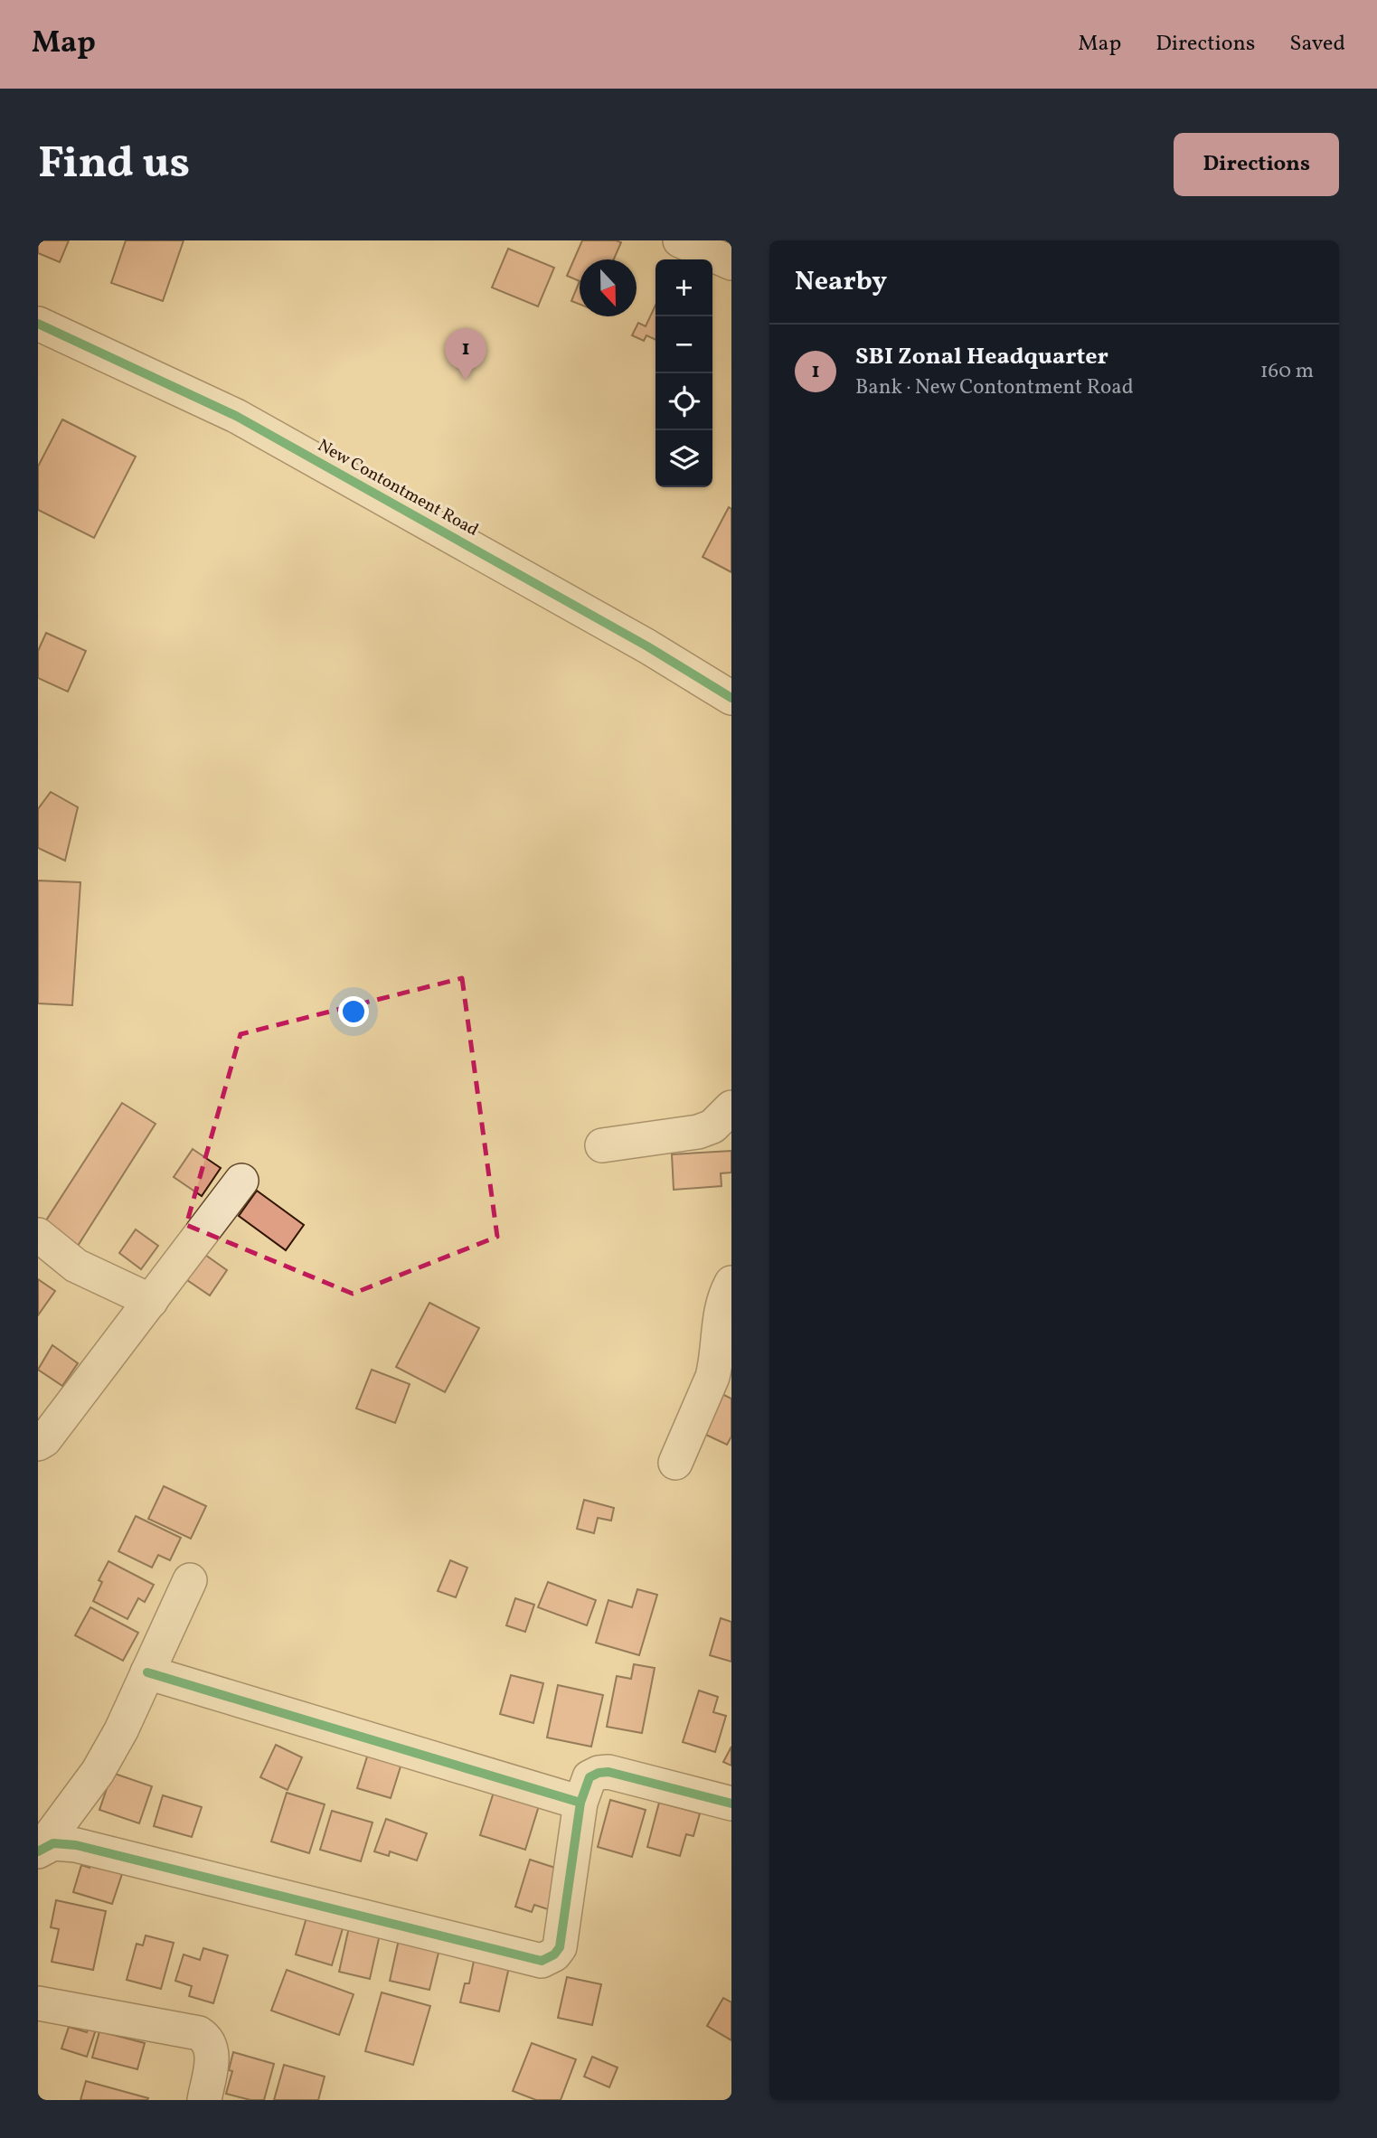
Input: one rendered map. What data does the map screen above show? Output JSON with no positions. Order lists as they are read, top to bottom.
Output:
{
  "streets": {
    "street": ["New Contontment Road"]
  },
  "north": "bottom",
  "page": {
    "header": "Map",
    "nav": ["Map", "Directions", "Saved"],
    "buttons": "Directions",
    "title": "Find us",
    "heading": "Nearby",
    "map_buttons": ["+", "−"],
    "list": [
      {
        "mark": "1",
        "name": "SBI Zonal Headquarter",
        "note": "Bank · New Contontment Road",
        "value": "160 m"
      }
    ],
    "pins": "1"
  }
}
